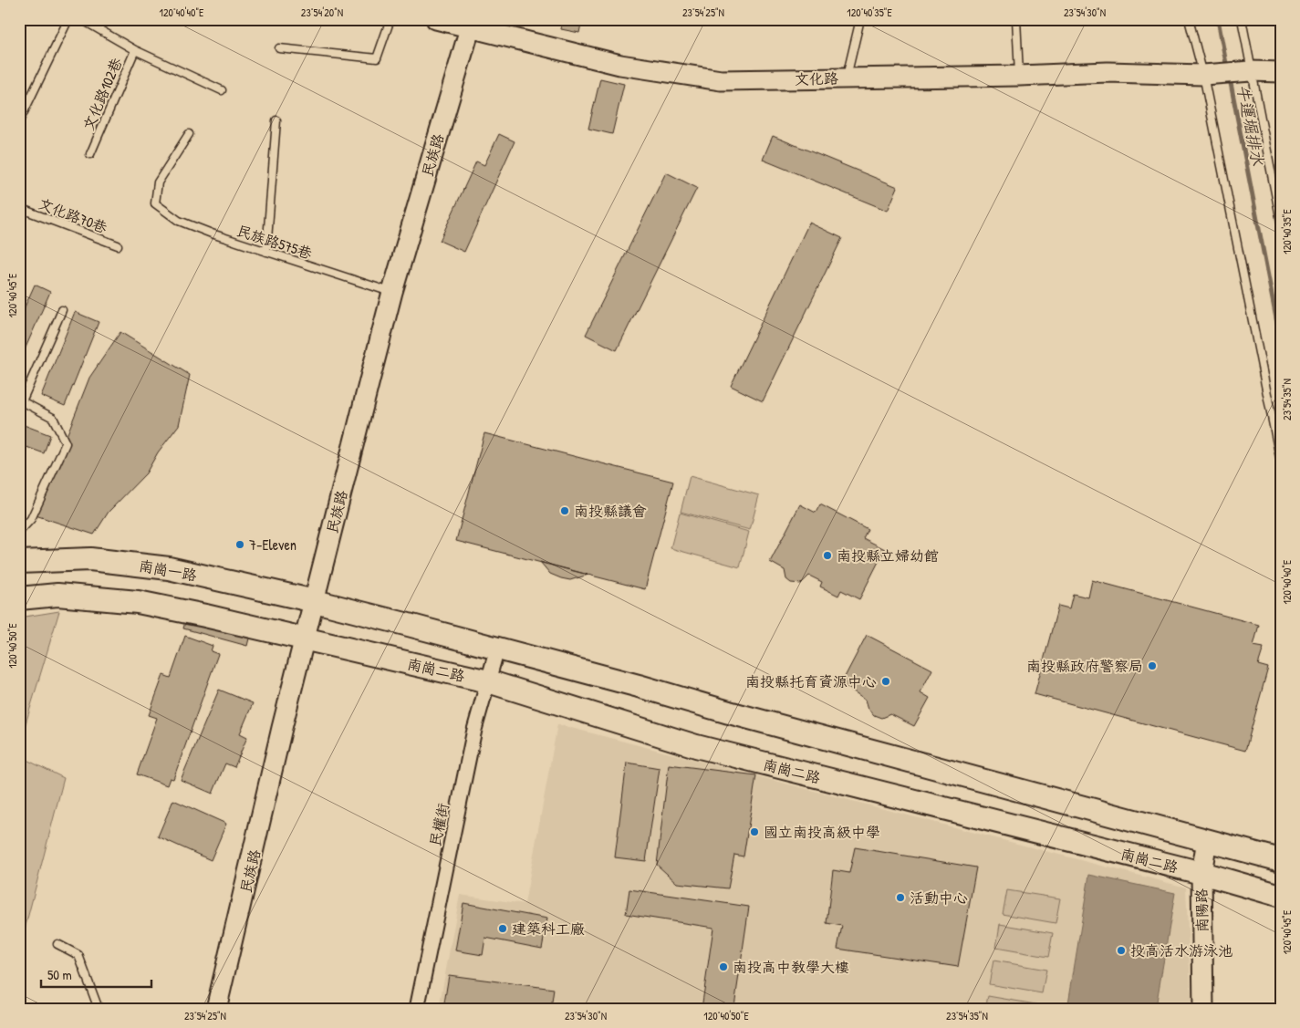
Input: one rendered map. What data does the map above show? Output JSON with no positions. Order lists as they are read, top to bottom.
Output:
{
  "streets": {
    "main road": ["南崗一路", "南崗二路"],
    "street": [
      "文化路",
      "民族路",
      "民權街",
      "南陽路"
    ],
    "lane": ["文化路102巷", "文化路70巷", "民族路575巷"]
  },
  "crossings": [
    ["文化路", "民族路"],
    ["民族路", "民族路575巷"],
    ["民族路", "南崗一路"],
    ["民族路", "南崗二路"],
    ["南崗二路", "民權街"],
    ["南崗二路", "南陽路"]
  ],
  "water": ["牛運堀排水"],
  "places": [
    "南投縣議會",
    "7-Eleven",
    "南投縣立婦幼館",
    "南投縣政府警察局",
    "南投縣托育資源中心",
    "國立南投高級中學",
    "活動中心",
    "建築科工廠",
    "投高活水游泳池",
    "南投高中教學大樓"
  ],
  "scale_bar": "50 m",
  "coordinates": [
    "120°40'40\"E",
    "23°54'20\"N",
    "23°54'25\"N",
    "120°40'35\"E",
    "23°54'30\"N",
    "120°40'45\"E",
    "23°54'35\"N",
    "120°40'50\"E"
  ]
}
